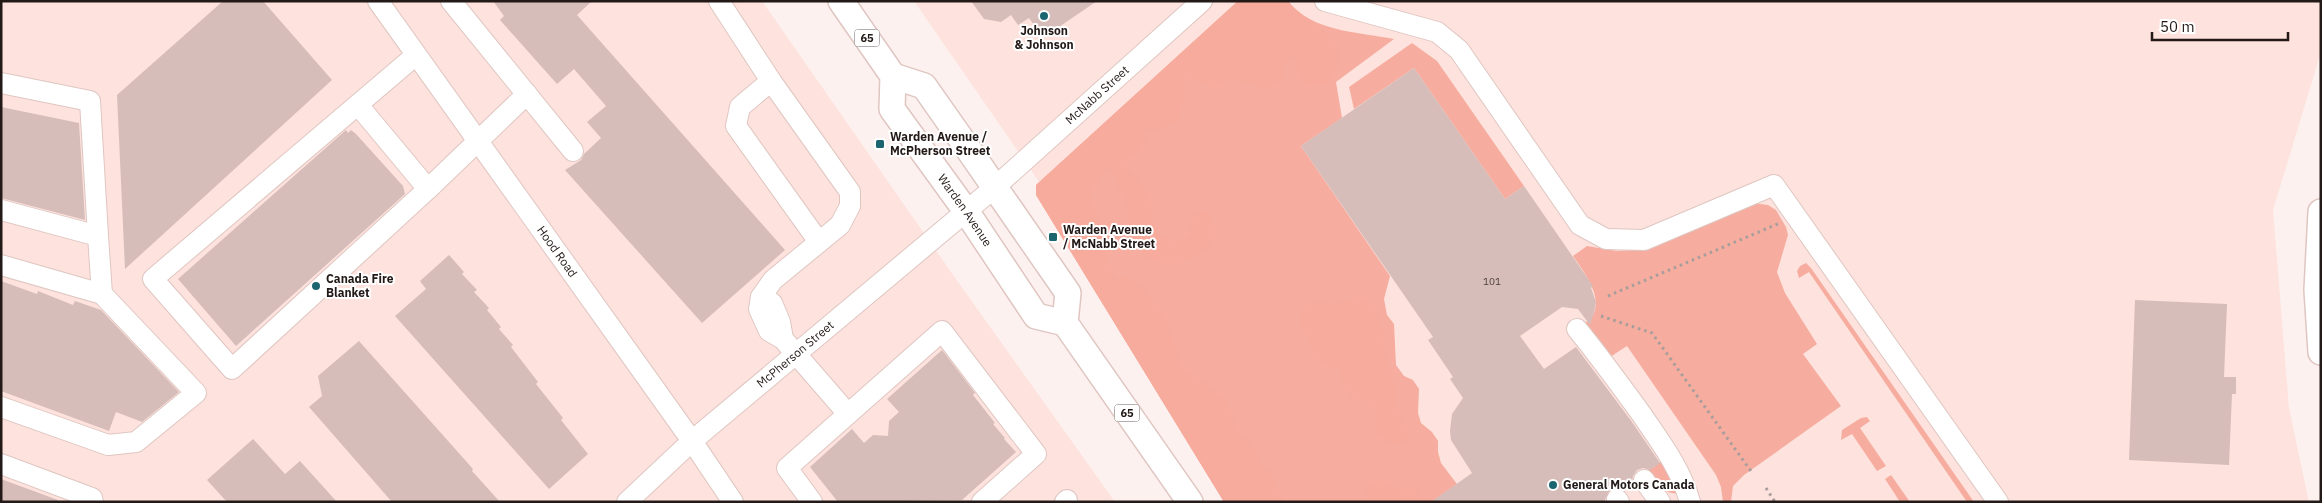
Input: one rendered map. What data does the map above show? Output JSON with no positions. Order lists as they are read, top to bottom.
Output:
{
  "streets": {
    "main road": ["65", "Warden Avenue"],
    "street": ["McNabb Street", "Hood Road", "McPherson Street"]
  },
  "crossings": [
    ["65", "Warden Avenue"],
    ["McNabb Street", "Warden Avenue"],
    ["McNabb Street", "McPherson Street"],
    ["Warden Avenue", "McPherson Street"],
    ["Hood Road", "McPherson Street"]
  ],
  "places": {
    "other": ["Johnson & Johnson", "Canada Fire Blanket", "General Motors Canada"],
    "transit": ["Warden Avenue / McPherson Street", "Warden Avenue / McNabb Street"]
  },
  "house_numbers": ["101"],
  "scale_bar": "50 m"
}
